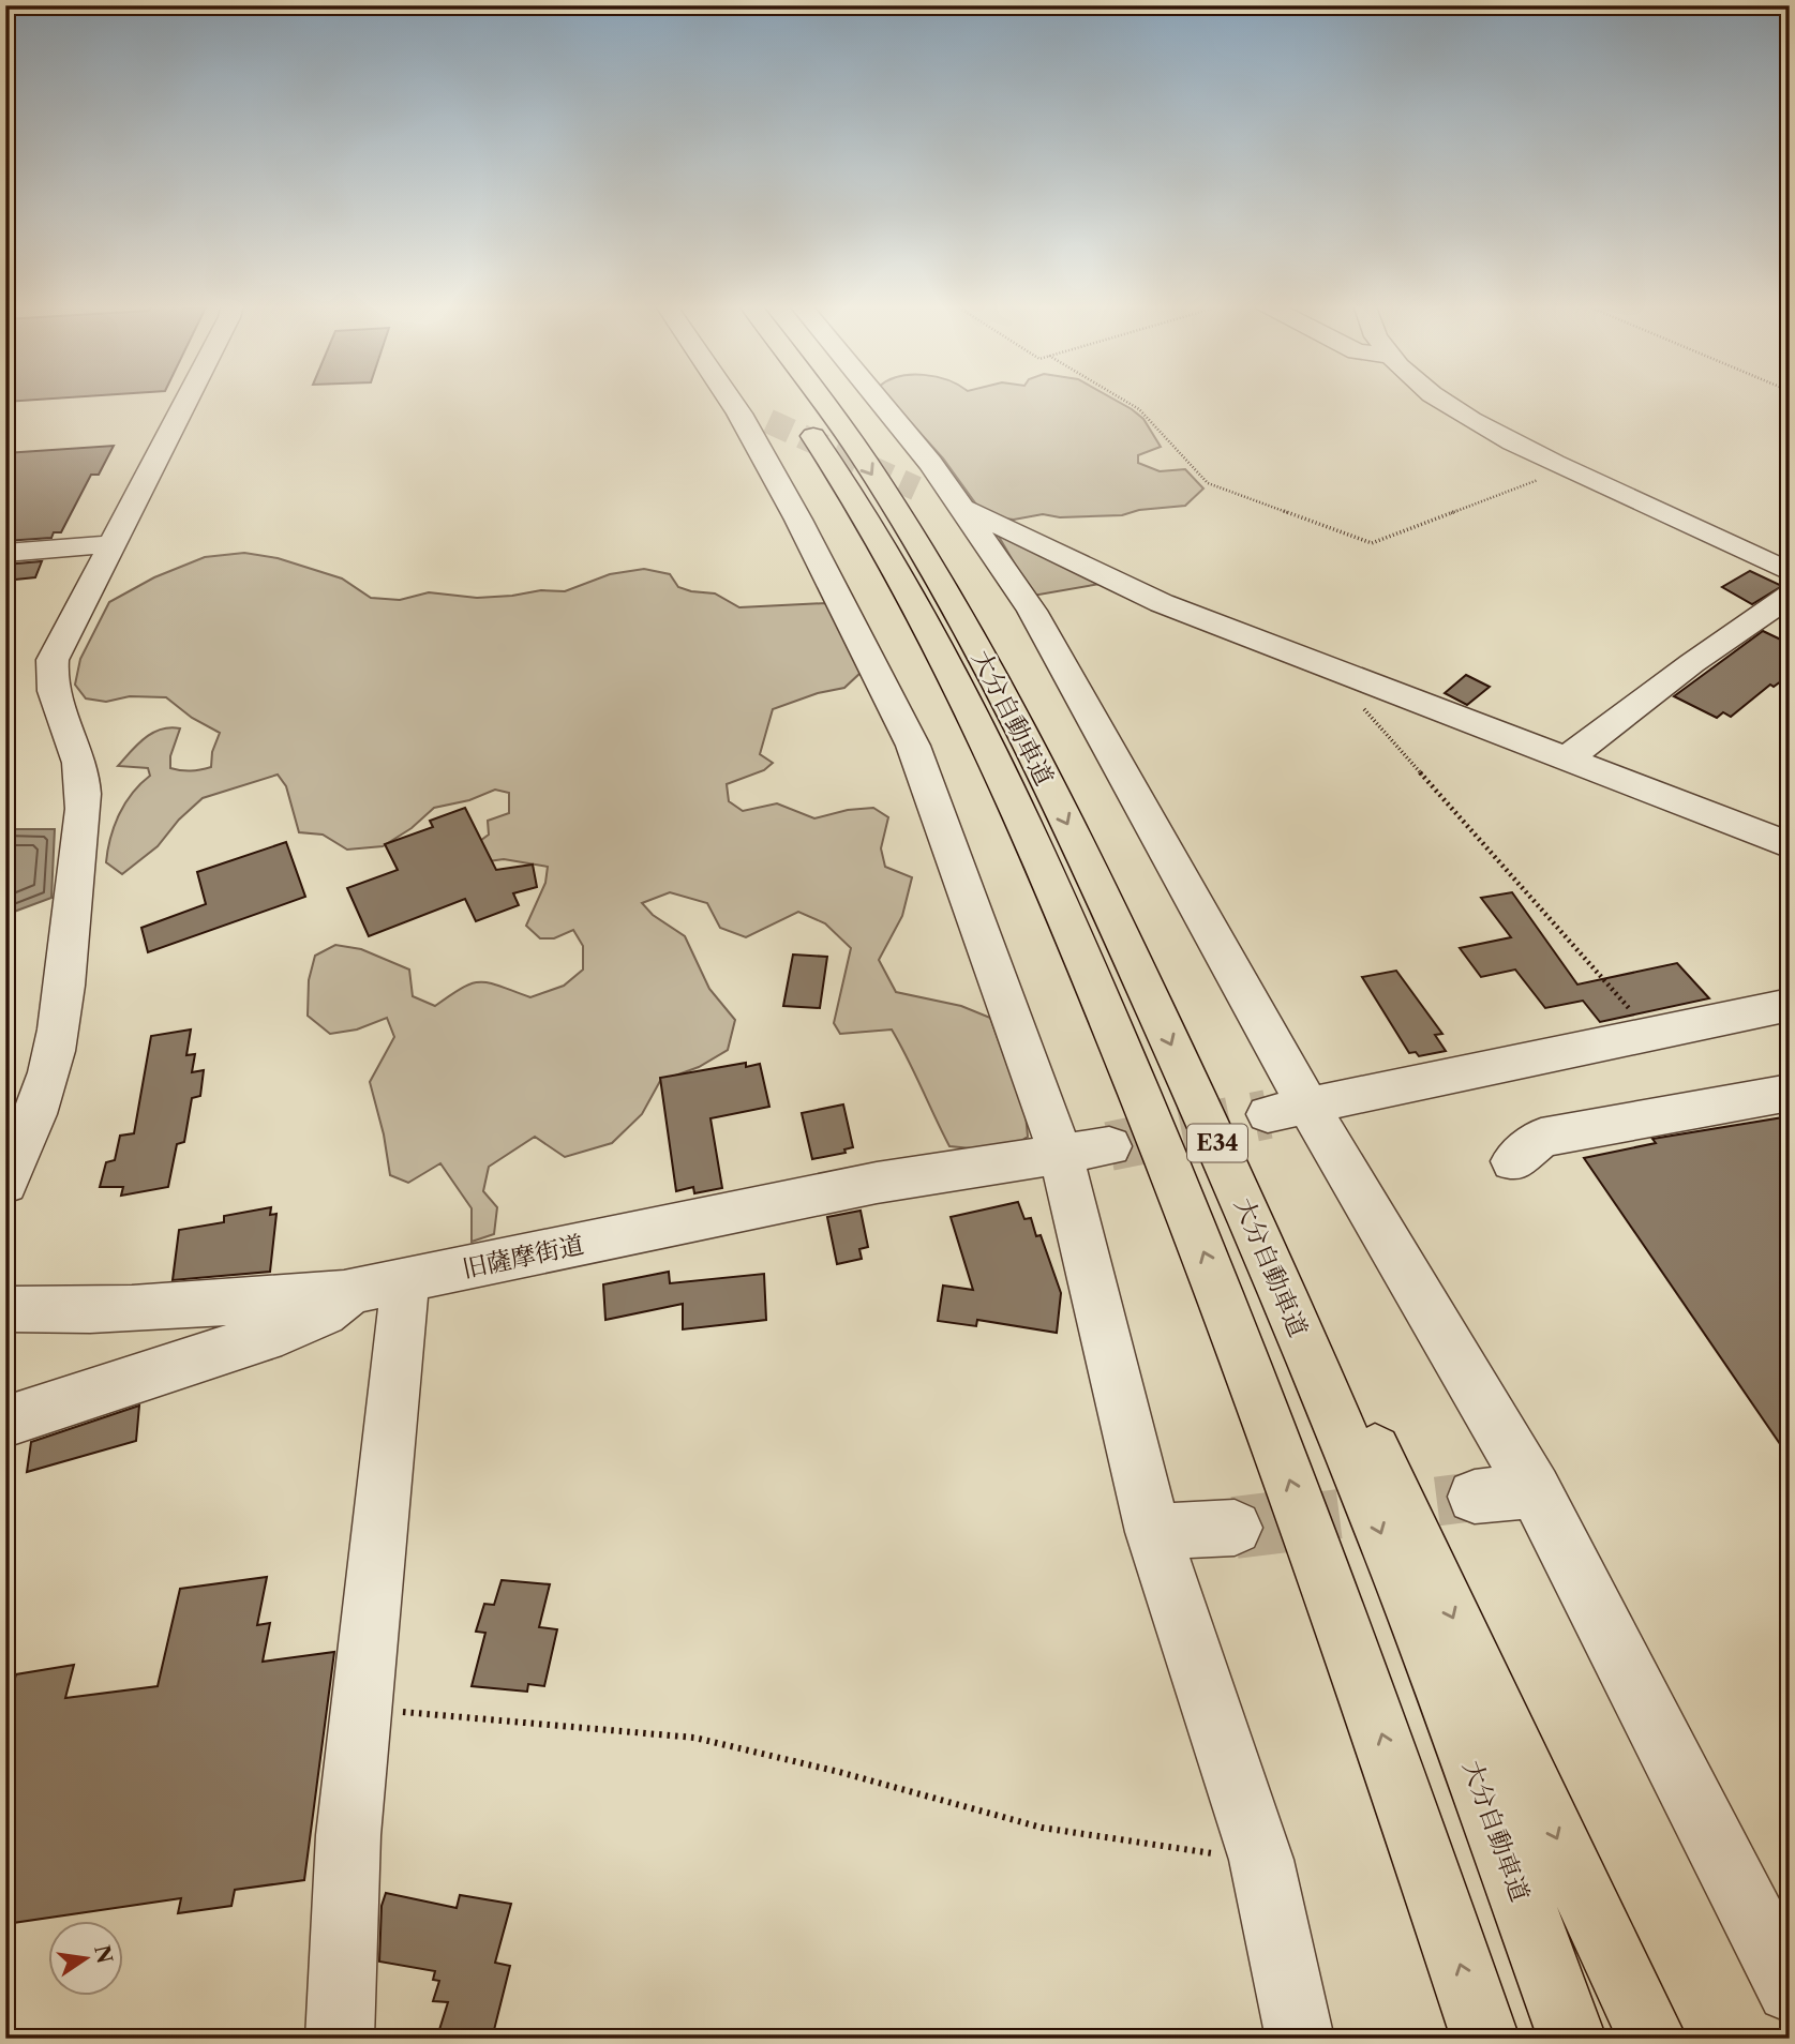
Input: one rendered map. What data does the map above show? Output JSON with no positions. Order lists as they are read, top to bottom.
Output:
{
  "streets": {
    "highway": ["大分自動車道", "E34"],
    "street": ["旧薩摩街道"]
  },
  "north": "right"
}
